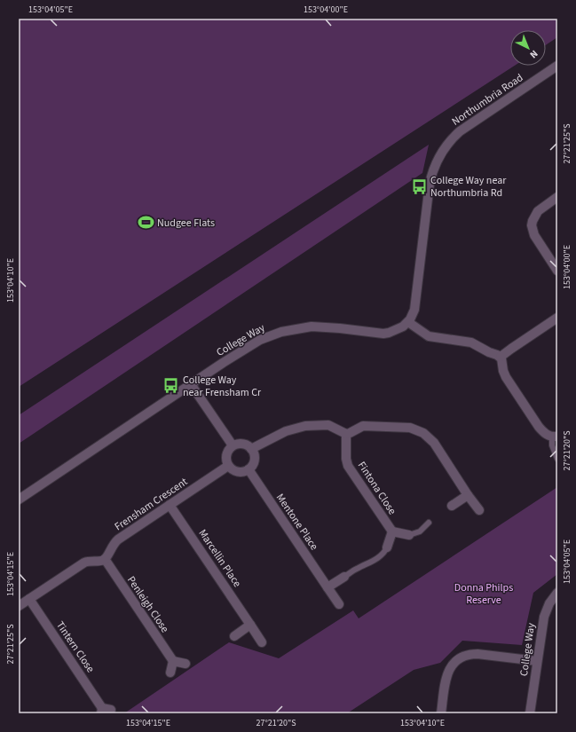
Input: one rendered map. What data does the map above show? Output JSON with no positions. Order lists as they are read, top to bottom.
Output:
{
  "streets": {
    "street": [
      "Northumbria Road",
      "College Way",
      "Fintona Close",
      "Frensham Crescent",
      "Mentone Place",
      "Marcellin Place",
      "Penleigh Close",
      "Tintern Close"
    ]
  },
  "crossings": [
    ["Northumbria Road", "College Way"],
    ["Frensham Crescent", "Mentone Place"],
    ["Frensham Crescent", "Marcellin Place"],
    ["Frensham Crescent", "Penleigh Close"]
  ],
  "parks": ["Donna Philps Reserve"],
  "places": {
    "bus stop": ["College Way near Northumbria Rd", "College Way near Frensham Cr"],
    "sports": ["Nudgee Flats"]
  },
  "north": "bottom right",
  "coordinates": [
    "153°04'05\"E",
    "153°04'00\"E",
    "27°21'25\"S",
    "153°04'10\"E",
    "27°21'20\"S",
    "153°04'15\"E"
  ]
}
